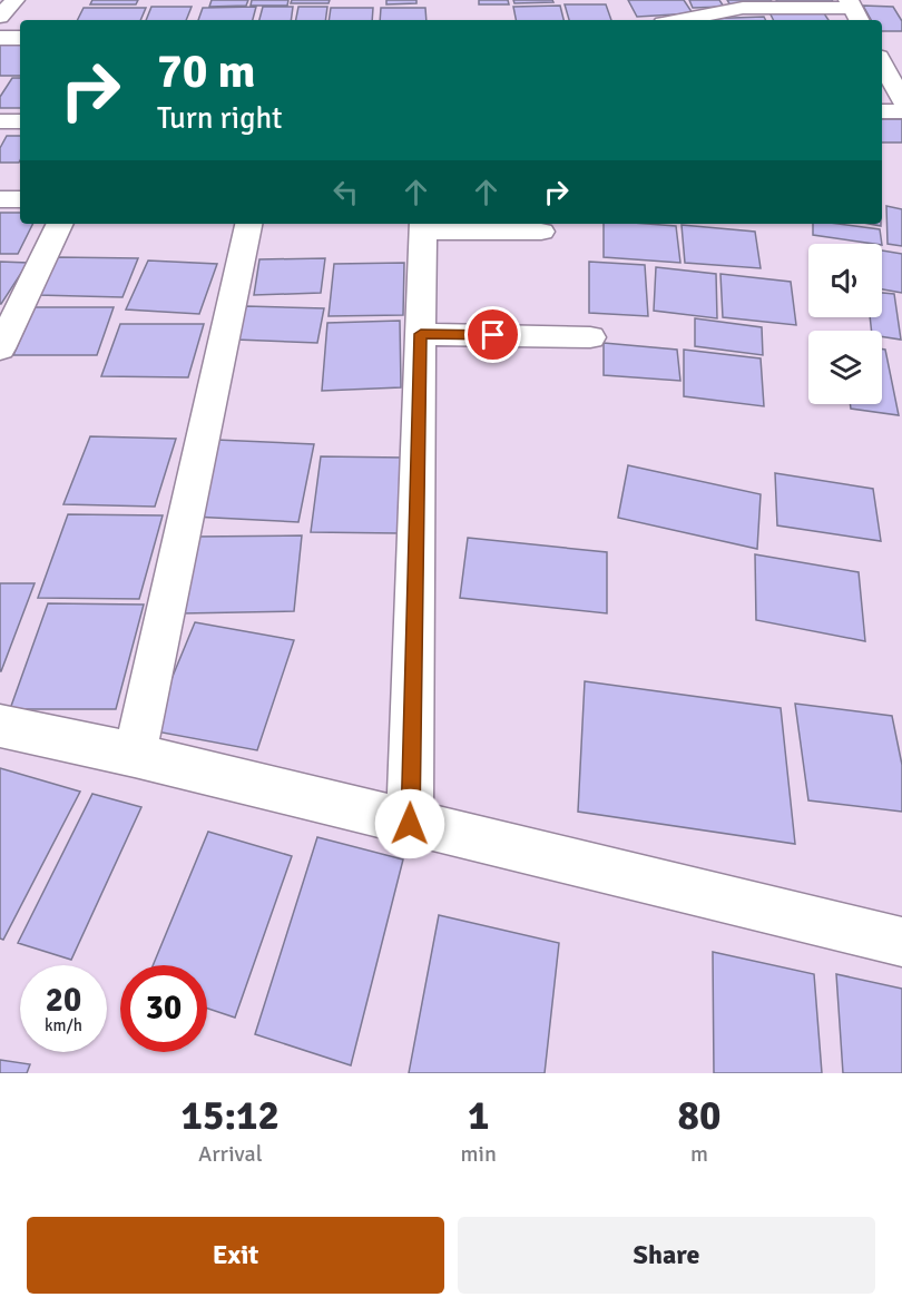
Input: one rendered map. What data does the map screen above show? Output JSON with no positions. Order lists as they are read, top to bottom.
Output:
{
  "page": {
    "turn": ["70 m", "Turn right"],
    "speed": "20 km/h",
    "limit": "30",
    "eta": [
      "15:12",
      "Arrival",
      "1",
      "min",
      "80",
      "m"
    ],
    "buttons": ["Exit", "Share"]
  }
}
